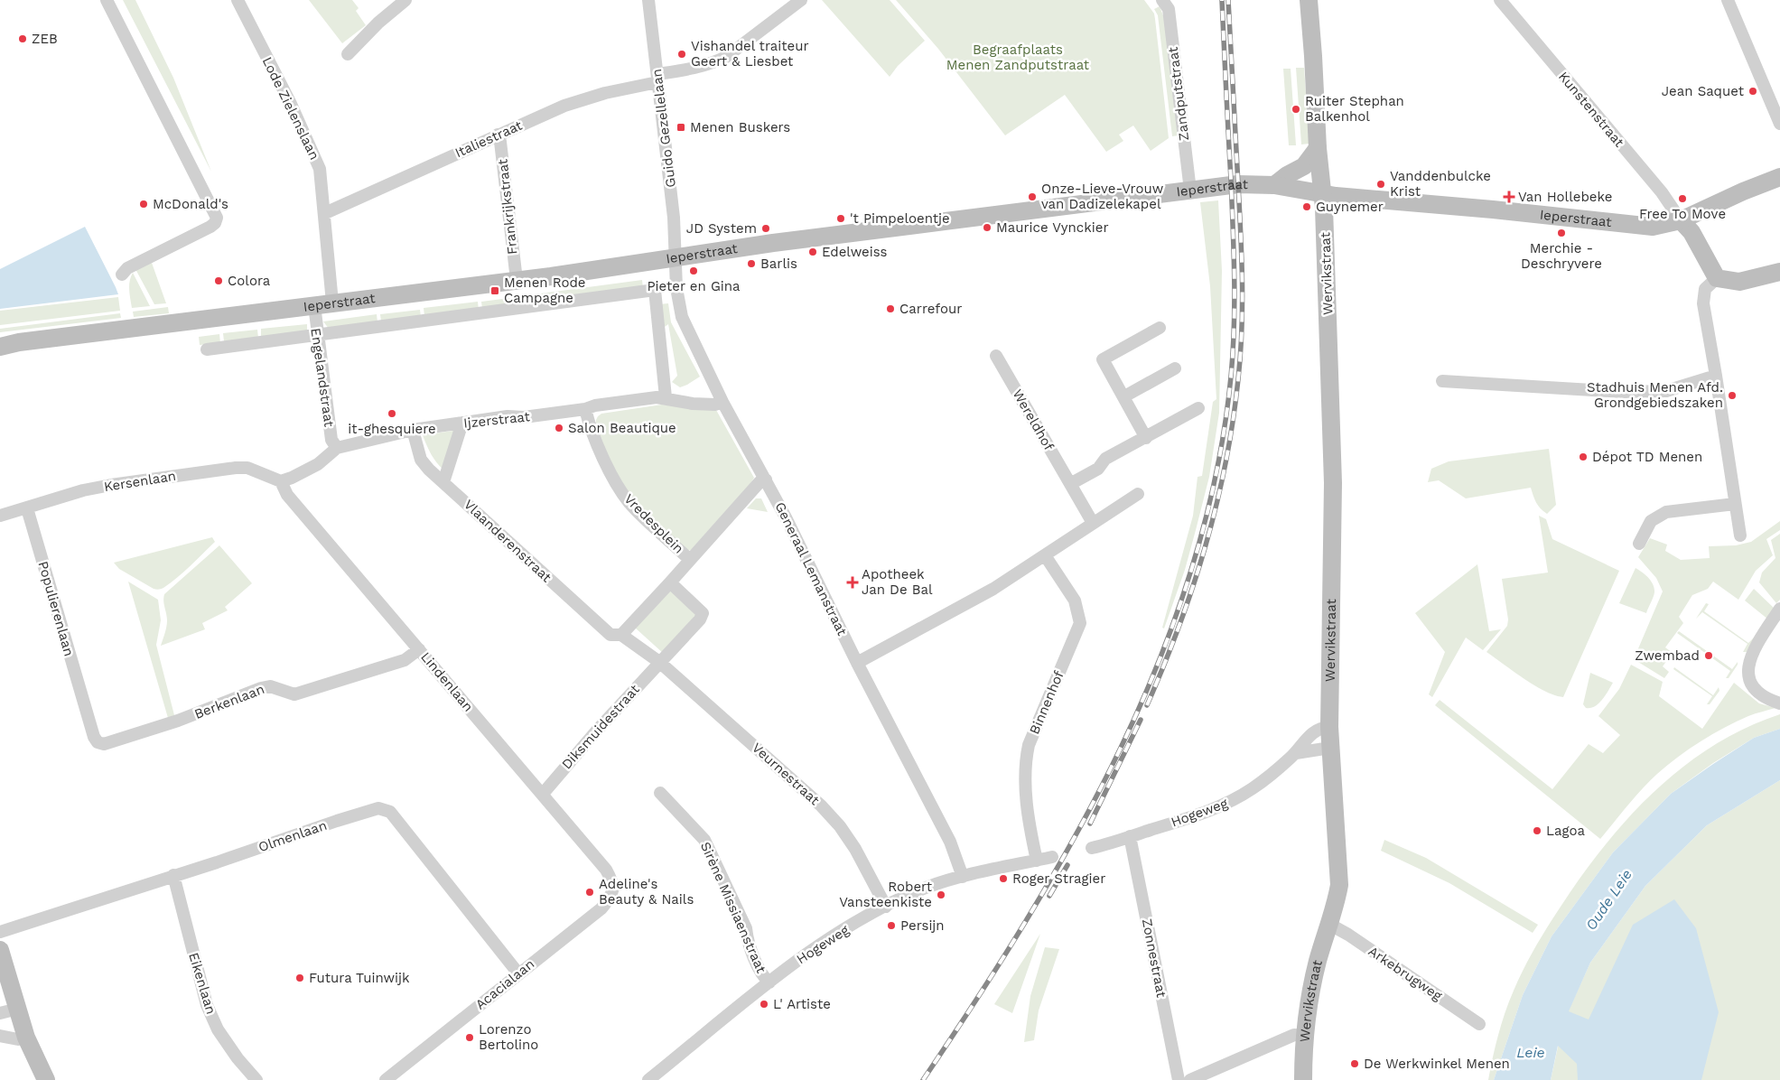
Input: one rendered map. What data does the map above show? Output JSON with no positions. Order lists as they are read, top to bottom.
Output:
{
  "streets": {
    "street": [
      "Zandputstraat",
      "Lode Zielenslaan",
      "Kunstenstraat",
      "Guido Gezellelaan",
      "Italiestraat",
      "Ieperstraat",
      "Frankrijkstraat",
      "Wervikstraat",
      "Engelandstraat",
      "Ijzerstraat",
      "Wereldhof",
      "Kersenlaan",
      "Vredesplein",
      "Vlaanderenstraat",
      "Generaal Lemanstraat",
      "Populierenlaan",
      "Lindenlaan",
      "Berkenlaan",
      "Binnenhof",
      "Diksmuidestraat",
      "Veurnestraat",
      "Hogeweg",
      "Olmenlaan",
      "Sirène Missiaenstraat",
      "Zonnestraat",
      "Arkebrugweg",
      "Eikenlaan",
      "Acacialaan"
    ]
  },
  "crossings": [
    ["Zandputstraat", "Ieperstraat"],
    ["Lode Zielenslaan", "Italiestraat"],
    ["Lode Zielenslaan", "Ieperstraat"],
    ["Kunstenstraat", "Ieperstraat"],
    ["Guido Gezellelaan", "Italiestraat"],
    ["Guido Gezellelaan", "Ieperstraat"],
    ["Guido Gezellelaan", "Generaal Lemanstraat"],
    ["Italiestraat", "Frankrijkstraat"],
    ["Ieperstraat", "Frankrijkstraat"],
    ["Ieperstraat", "Wervikstraat"],
    ["Ieperstraat", "Engelandstraat"],
    ["Ieperstraat", "Ijzerstraat"],
    ["Ieperstraat", "Generaal Lemanstraat"],
    ["Wervikstraat", "Hogeweg"],
    ["Wervikstraat", "Arkebrugweg"],
    ["Engelandstraat", "Ijzerstraat"],
    ["Ijzerstraat", "Kersenlaan"],
    ["Ijzerstraat", "Vredesplein"],
    ["Ijzerstraat", "Vlaanderenstraat"],
    ["Ijzerstraat", "Generaal Lemanstraat"],
    ["Ijzerstraat", "Lindenlaan"],
    ["Kersenlaan", "Populierenlaan"],
    ["Kersenlaan", "Lindenlaan"],
    ["Vredesplein", "Generaal Lemanstraat"],
    ["Vlaanderenstraat", "Diksmuidestraat"],
    ["Vlaanderenstraat", "Veurnestraat"],
    ["Generaal Lemanstraat", "Hogeweg"],
    ["Populierenlaan", "Berkenlaan"],
    ["Lindenlaan", "Berkenlaan"],
    ["Lindenlaan", "Diksmuidestraat"],
    ["Lindenlaan", "Acacialaan"],
    ["Binnenhof", "Hogeweg"],
    ["Diksmuidestraat", "Veurnestraat"],
    ["Veurnestraat", "Hogeweg"],
    ["Hogeweg", "Sirène Missiaenstraat"],
    ["Hogeweg", "Zonnestraat"],
    ["Olmenlaan", "Eikenlaan"],
    ["Olmenlaan", "Acacialaan"]
  ],
  "water": ["Oude Leie", "Leie"],
  "parks": ["Begraafplaats Menen Zandputstraat"],
  "places": {
    "other": [
      "ZEB",
      "Vishandel traiteur Geert & Liesbet",
      "Jean Saquet",
      "Ruiter Stephan Balkenhol",
      "Vanddenbulcke Krist",
      "Onze-Lieve-Vrouw van Dadizelekapel",
      "Free To Move",
      "McDonald's",
      "Guynemer",
      "'t Pimpeloentje",
      "Maurice Vynckier",
      "JD System",
      "Merchie - Deschryvere",
      "Edelweiss",
      "Barlis",
      "Pieter en Gina",
      "Colora",
      "Carrefour",
      "Stadhuis Menen Afd. Grondgebiedszaken",
      "it-ghesquiere",
      "Salon Beautique",
      "Dépot TD Menen",
      "Zwembad",
      "Lagoa",
      "Roger Stragier",
      "Adeline's Beauty & Nails",
      "Robert Vansteenkiste",
      "Persijn",
      "Futura Tuinwijk",
      "L' Artiste",
      "Lorenzo Bertolino",
      "De Werkwinkel Menen"
    ],
    "transit": ["Menen Buskers", "Menen Rode Campagne"],
    "health": ["Van Hollebeke", "Apotheek Jan De Bal"]
  }
}
